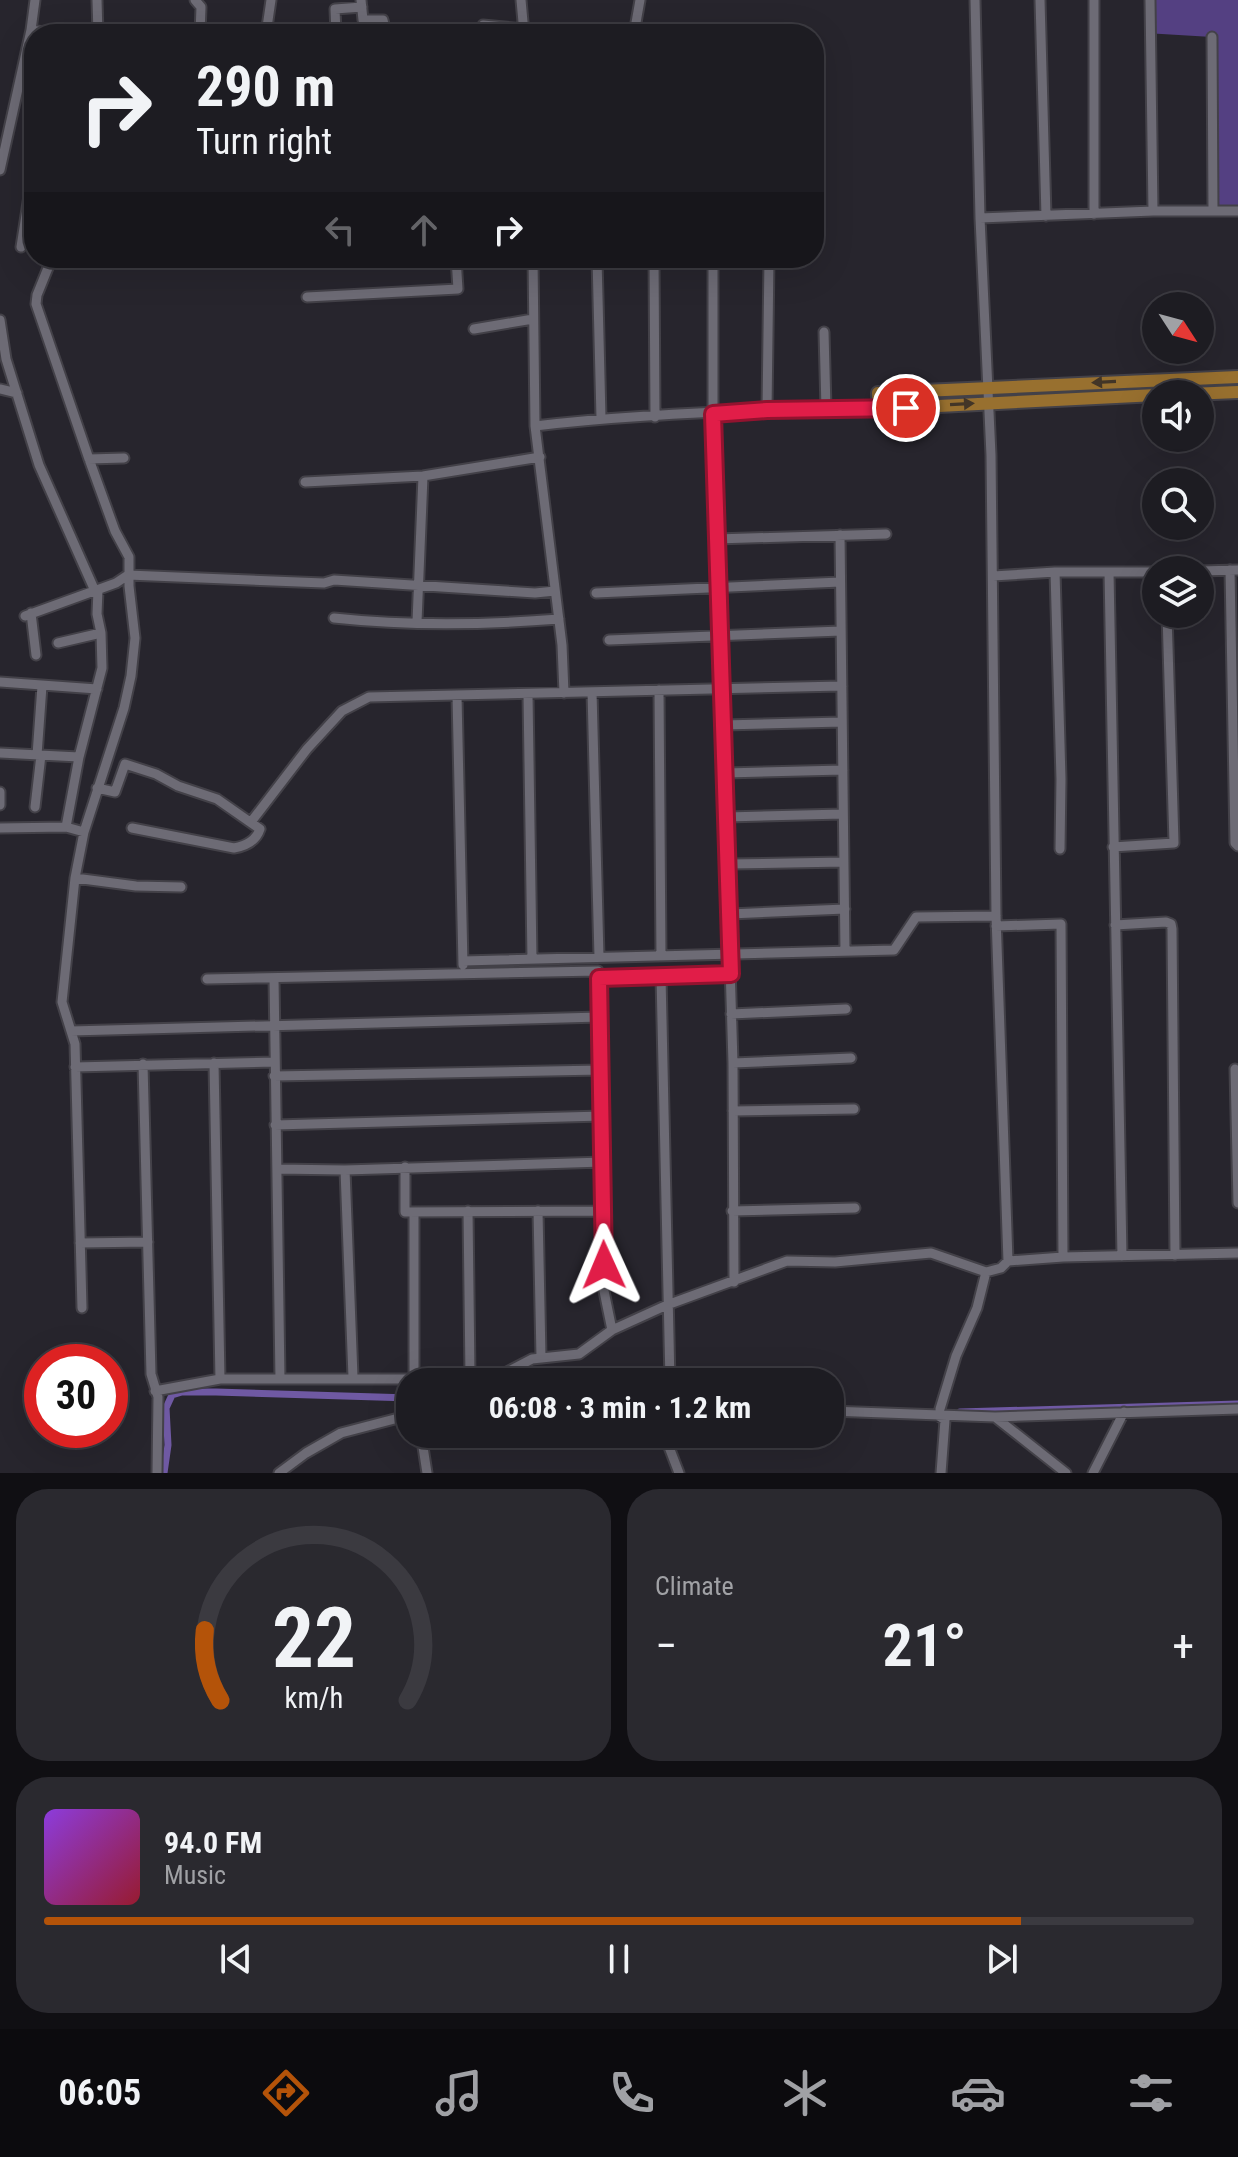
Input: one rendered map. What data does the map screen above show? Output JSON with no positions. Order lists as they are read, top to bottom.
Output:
{
  "north": "bottom right",
  "page": {
    "turn": ["290 m", "Turn right"],
    "limit": "30",
    "trip": "06:08 · 3 min · 1.2 km",
    "tile": "Climate",
    "heat": ["−", "21°", "+"],
    "song": ["94.0 FM", "Music"],
    "tabs": "06:05",
    "gauge": ["22", "km/h"]
  }
}
